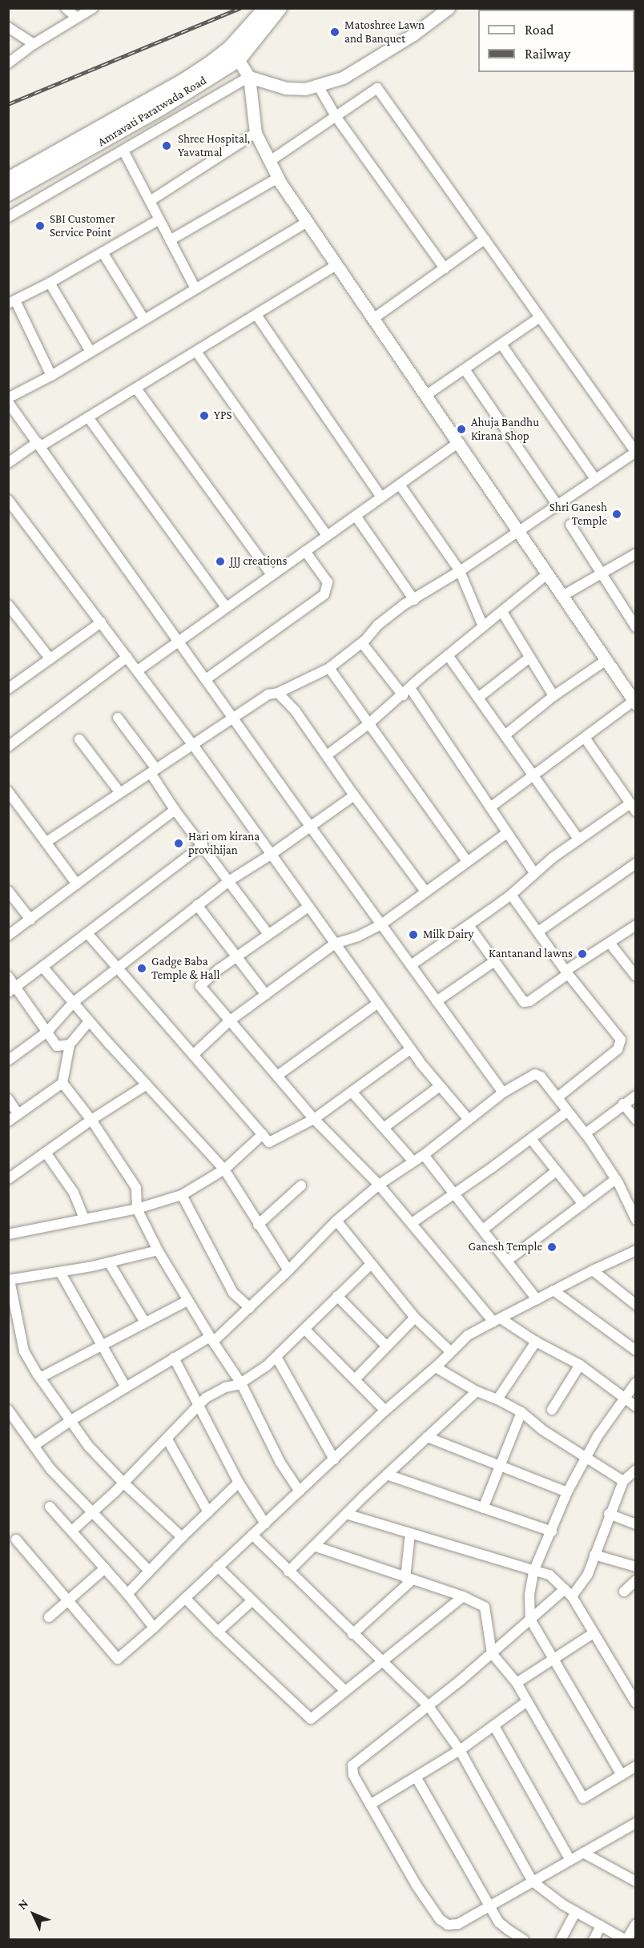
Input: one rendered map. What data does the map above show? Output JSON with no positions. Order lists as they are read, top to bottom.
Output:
{
  "streets": {
    "main road": ["Amravati Paratwada Road"]
  },
  "places": [
    "Matoshree Lawn and Banquet",
    "Shree Hospital, Yavatmal",
    "SBI Customer Service Point",
    "YPS",
    "Ahuja Bandhu Kirana Shop",
    "Shri Ganesh Temple",
    "JJJ creations",
    "Hari om kirana provihijan",
    "Milk Dairy",
    "Kantanand lawns",
    "Gadge Baba Temple & Hall",
    "Ganesh Temple"
  ],
  "legend": ["Road", "Railway"],
  "north": "top left"
}
